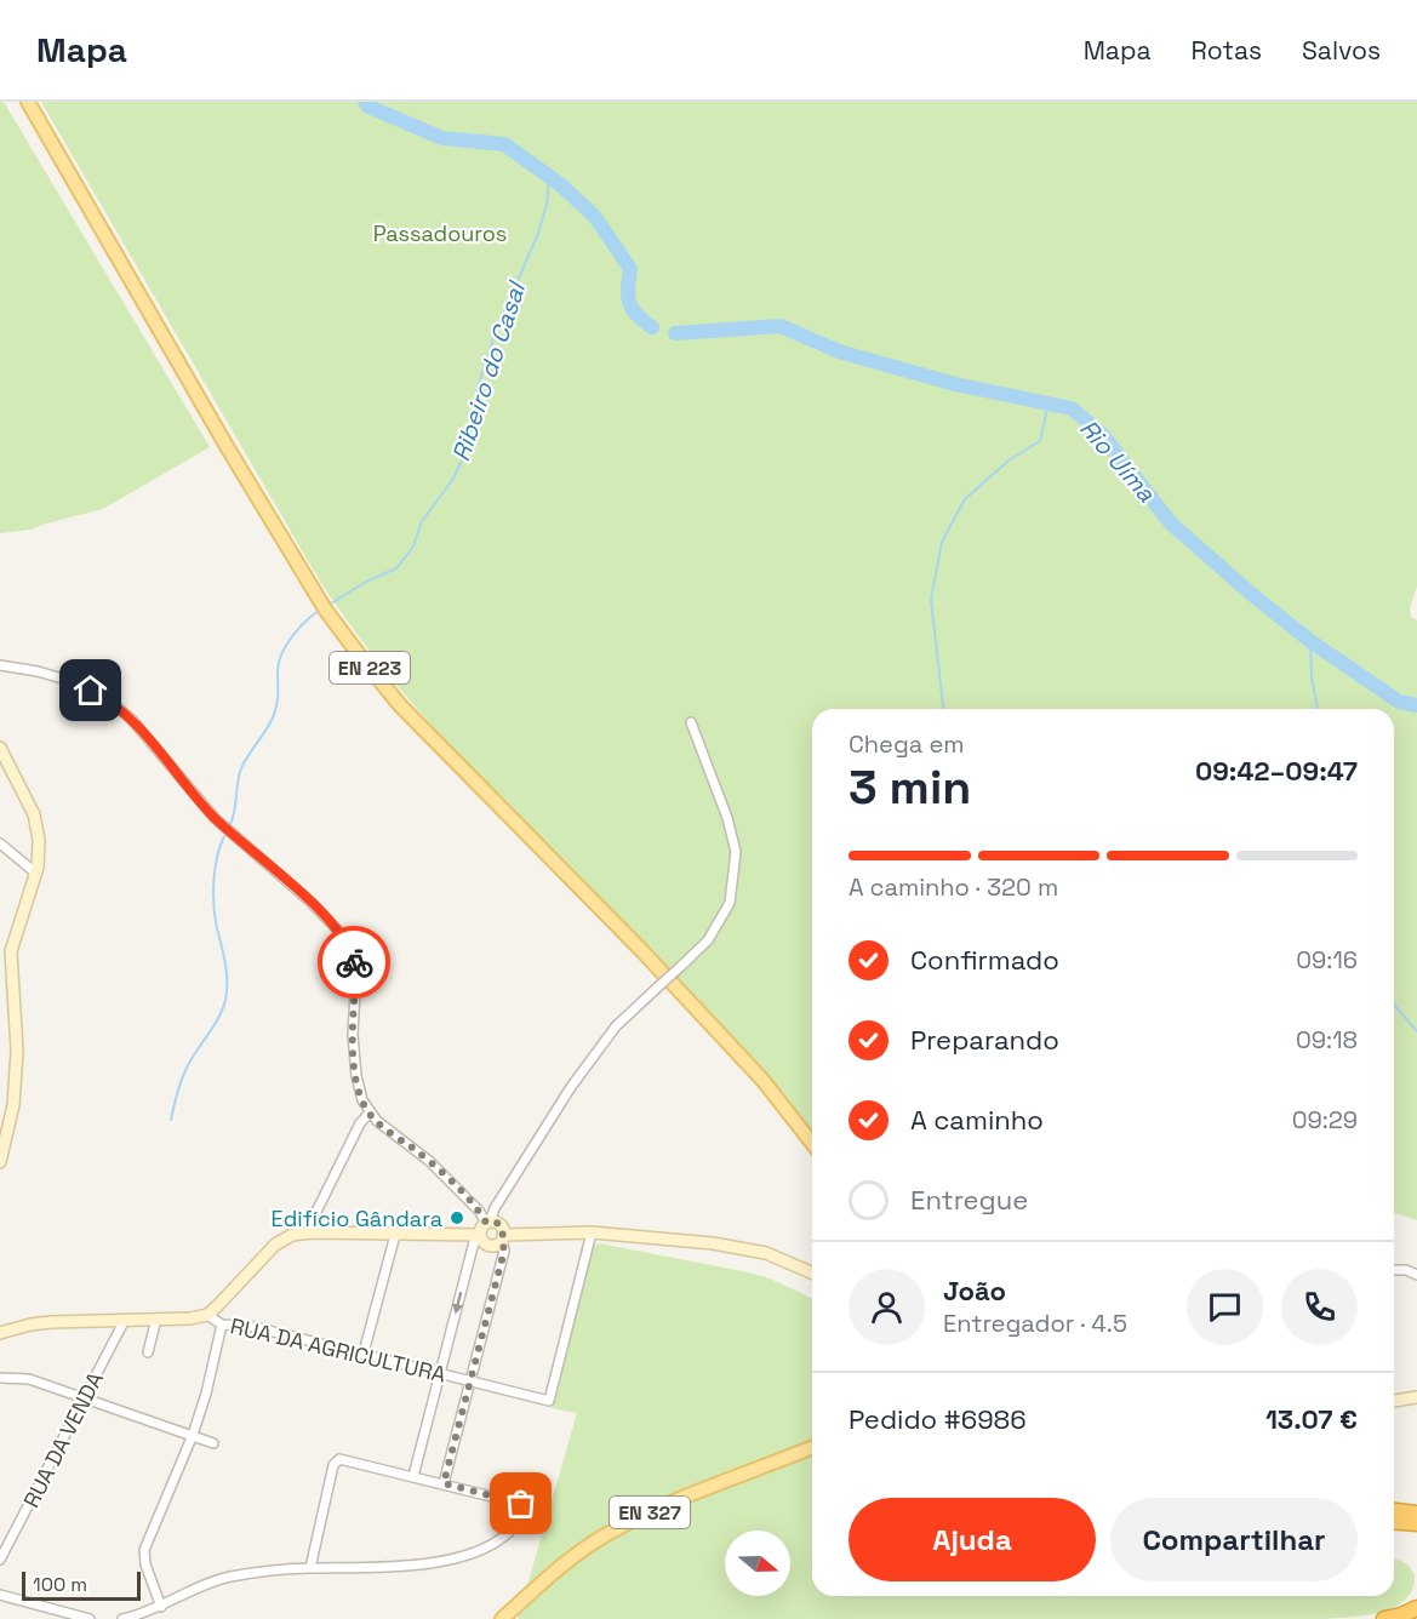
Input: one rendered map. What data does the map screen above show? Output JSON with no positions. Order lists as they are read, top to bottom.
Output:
{
  "streets": {
    "main road": ["EN 223", "EN 327"],
    "street": ["RUA DA AGRICULTURA", "RUA DA VENDA"]
  },
  "water": ["Ribeiro do Casal", "Rio Uíma"],
  "parks": ["Passadouros"],
  "places": ["Edifício Gândara"],
  "scale_bar": "100 m",
  "north": "right",
  "page": {
    "header": "Mapa",
    "nav": ["Mapa", "Rotas", "Salvos"],
    "heading": ["3 min", "Chega em", "09:42–09:47"],
    "panel": [
      "João",
      "Entregador · 4.5",
      "Pedido #6986",
      "13.07 €"
    ],
    "bar": "A caminho · 320 m",
    "list": [
      ["Confirmado", "09:16"],
      ["Preparando", "09:18"],
      ["A caminho", "09:29"],
      "Entregue"
    ],
    "buttons": ["Ajuda", "Compartilhar"],
    "scale": "100 m"
  }
}
